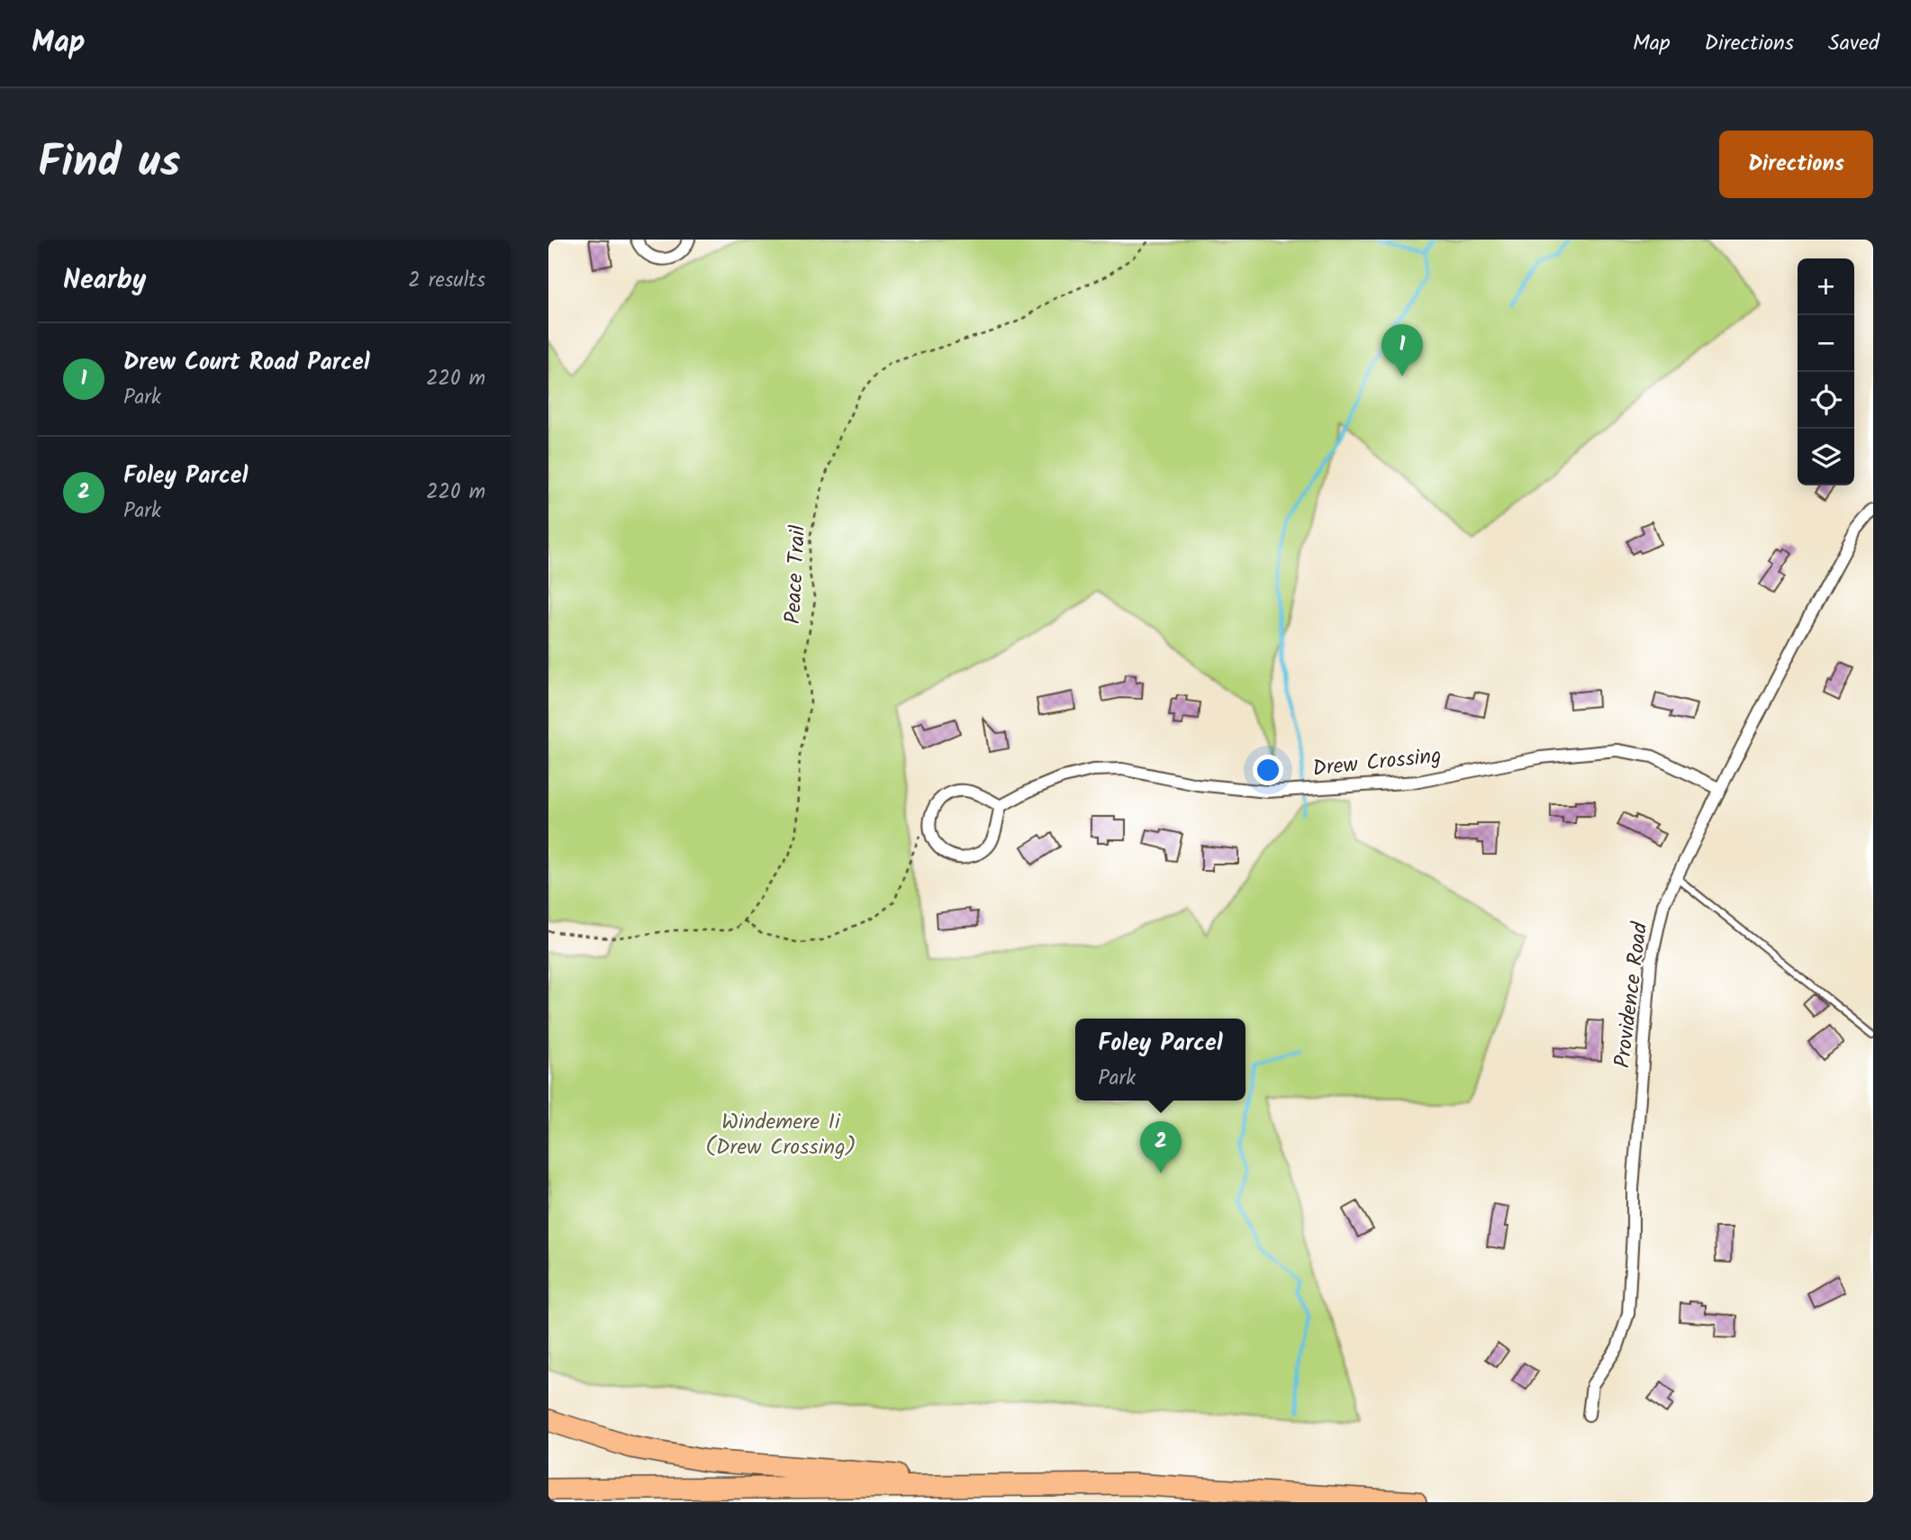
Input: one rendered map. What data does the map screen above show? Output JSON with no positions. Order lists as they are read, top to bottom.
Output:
{
  "streets": {
    "street": ["Drew Crossing", "Providence Road"],
    "path": ["Peace Trail"]
  },
  "crossings": [
    ["Drew Crossing", "Providence Road"]
  ],
  "parks": ["Windemere Ii (Drew Crossing)"],
  "page": {
    "header": "Map",
    "nav": ["Map", "Directions", "Saved"],
    "title": "Find us",
    "buttons": "Directions",
    "heading": ["Nearby", "2 results"],
    "map_buttons": ["+", "−"],
    "list": [
      {
        "mark": "1",
        "name": "Drew Court Road Parcel",
        "note": "Park",
        "value": "220 m"
      },
      {
        "mark": "2",
        "name": "Foley Parcel",
        "note": "Park",
        "value": "220 m"
      }
    ],
    "pins": ["1", "2"],
    "popup": ["Foley Parcel", "Park"]
  }
}
